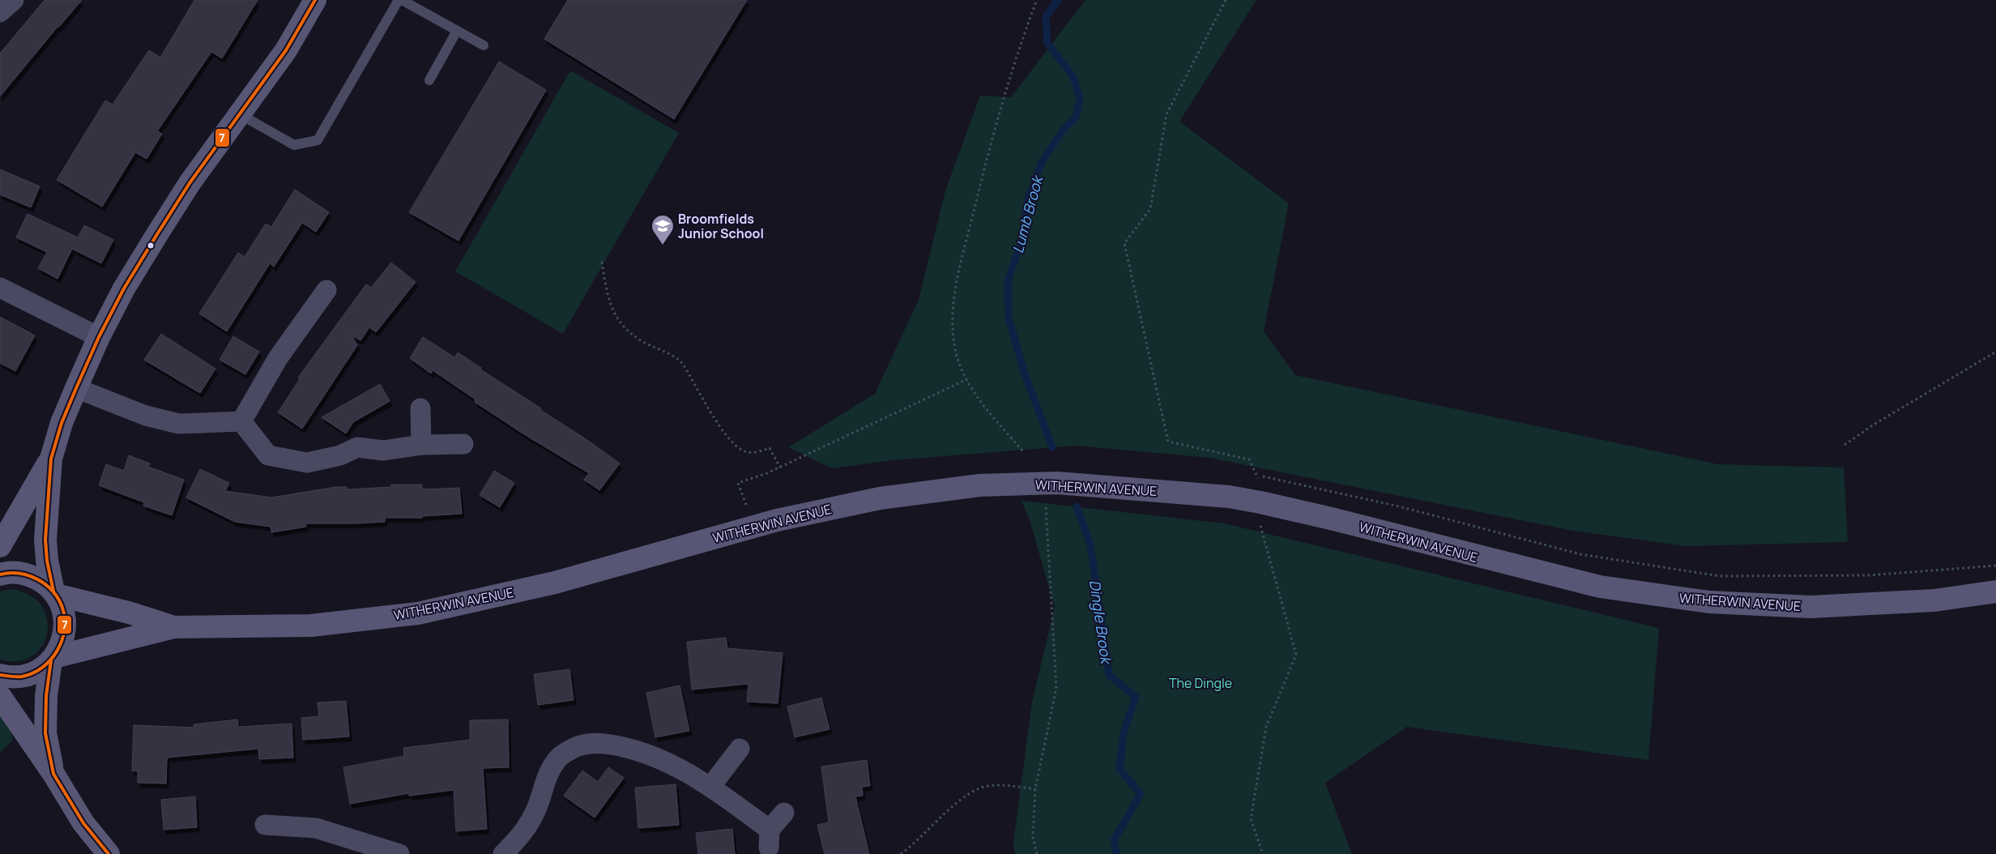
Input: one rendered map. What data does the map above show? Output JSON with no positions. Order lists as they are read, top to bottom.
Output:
{
  "streets": {
    "street": ["WITHERWIN AVENUE"]
  },
  "water": ["Lumb Brook", "Dingle Brook"],
  "parks": ["The Dingle"],
  "places": {
    "school or university": ["Broomfields Junior School"]
  },
  "lines": ["transit line 7"]
}
